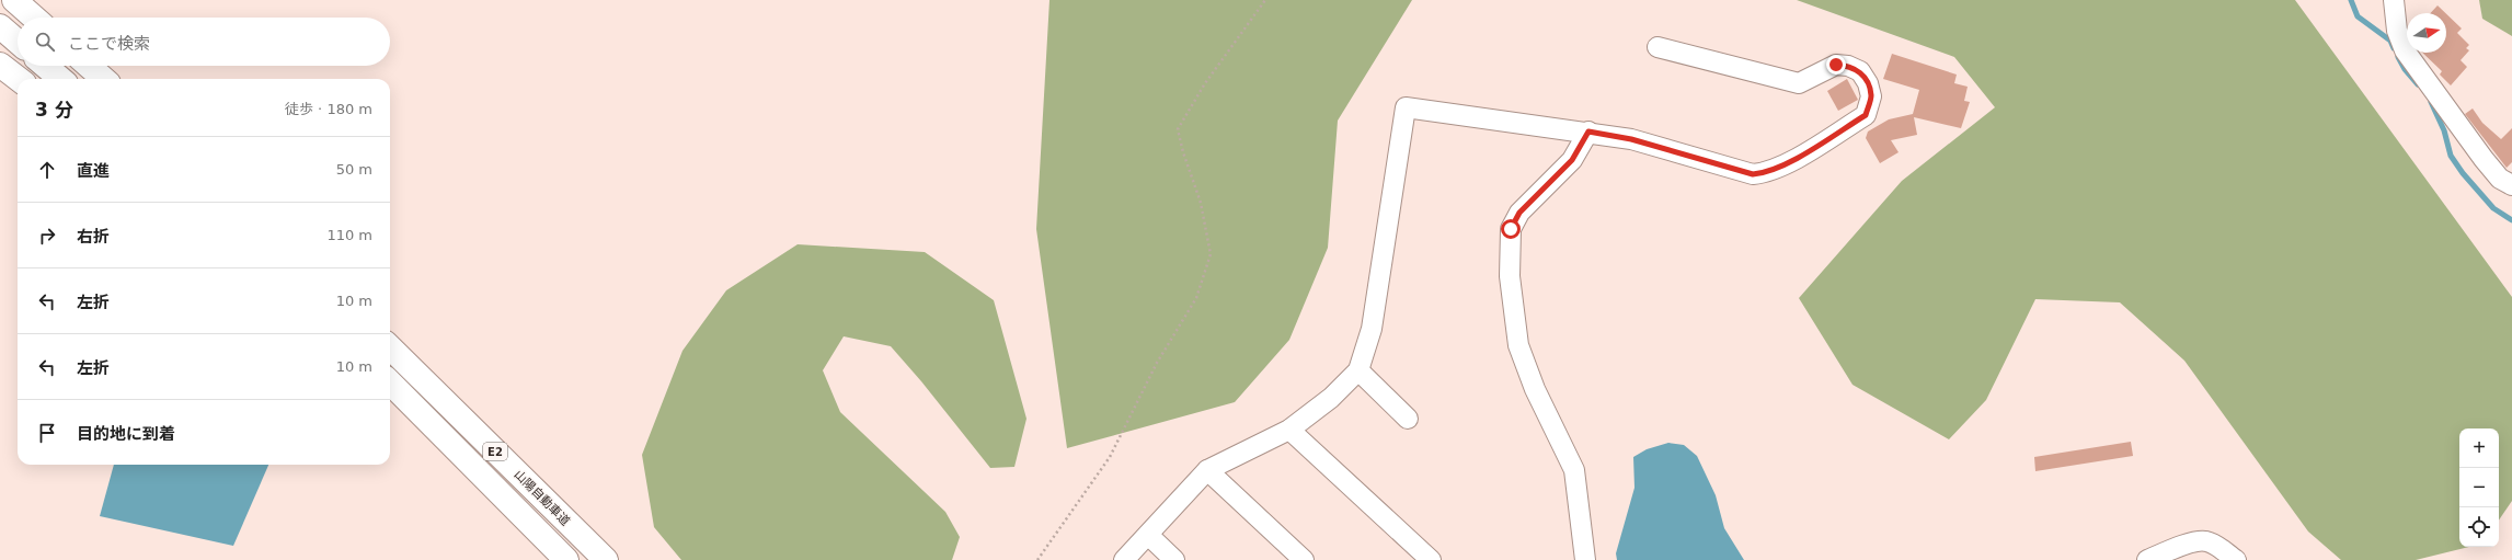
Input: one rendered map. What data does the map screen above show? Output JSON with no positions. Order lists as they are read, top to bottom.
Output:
{
  "streets": {
    "highway": ["E2", "山陽自動車道"]
  },
  "north": "right",
  "page": {
    "search": "ここで検索",
    "heading": ["3 分", "徒歩 · 180 m"],
    "list": [
      ["直進", "50 m"],
      ["右折", "110 m"],
      ["左折", "10 m"],
      ["左折", "10 m"],
      "目的地に到着"
    ],
    "map_buttons": ["+", "−"]
  }
}
